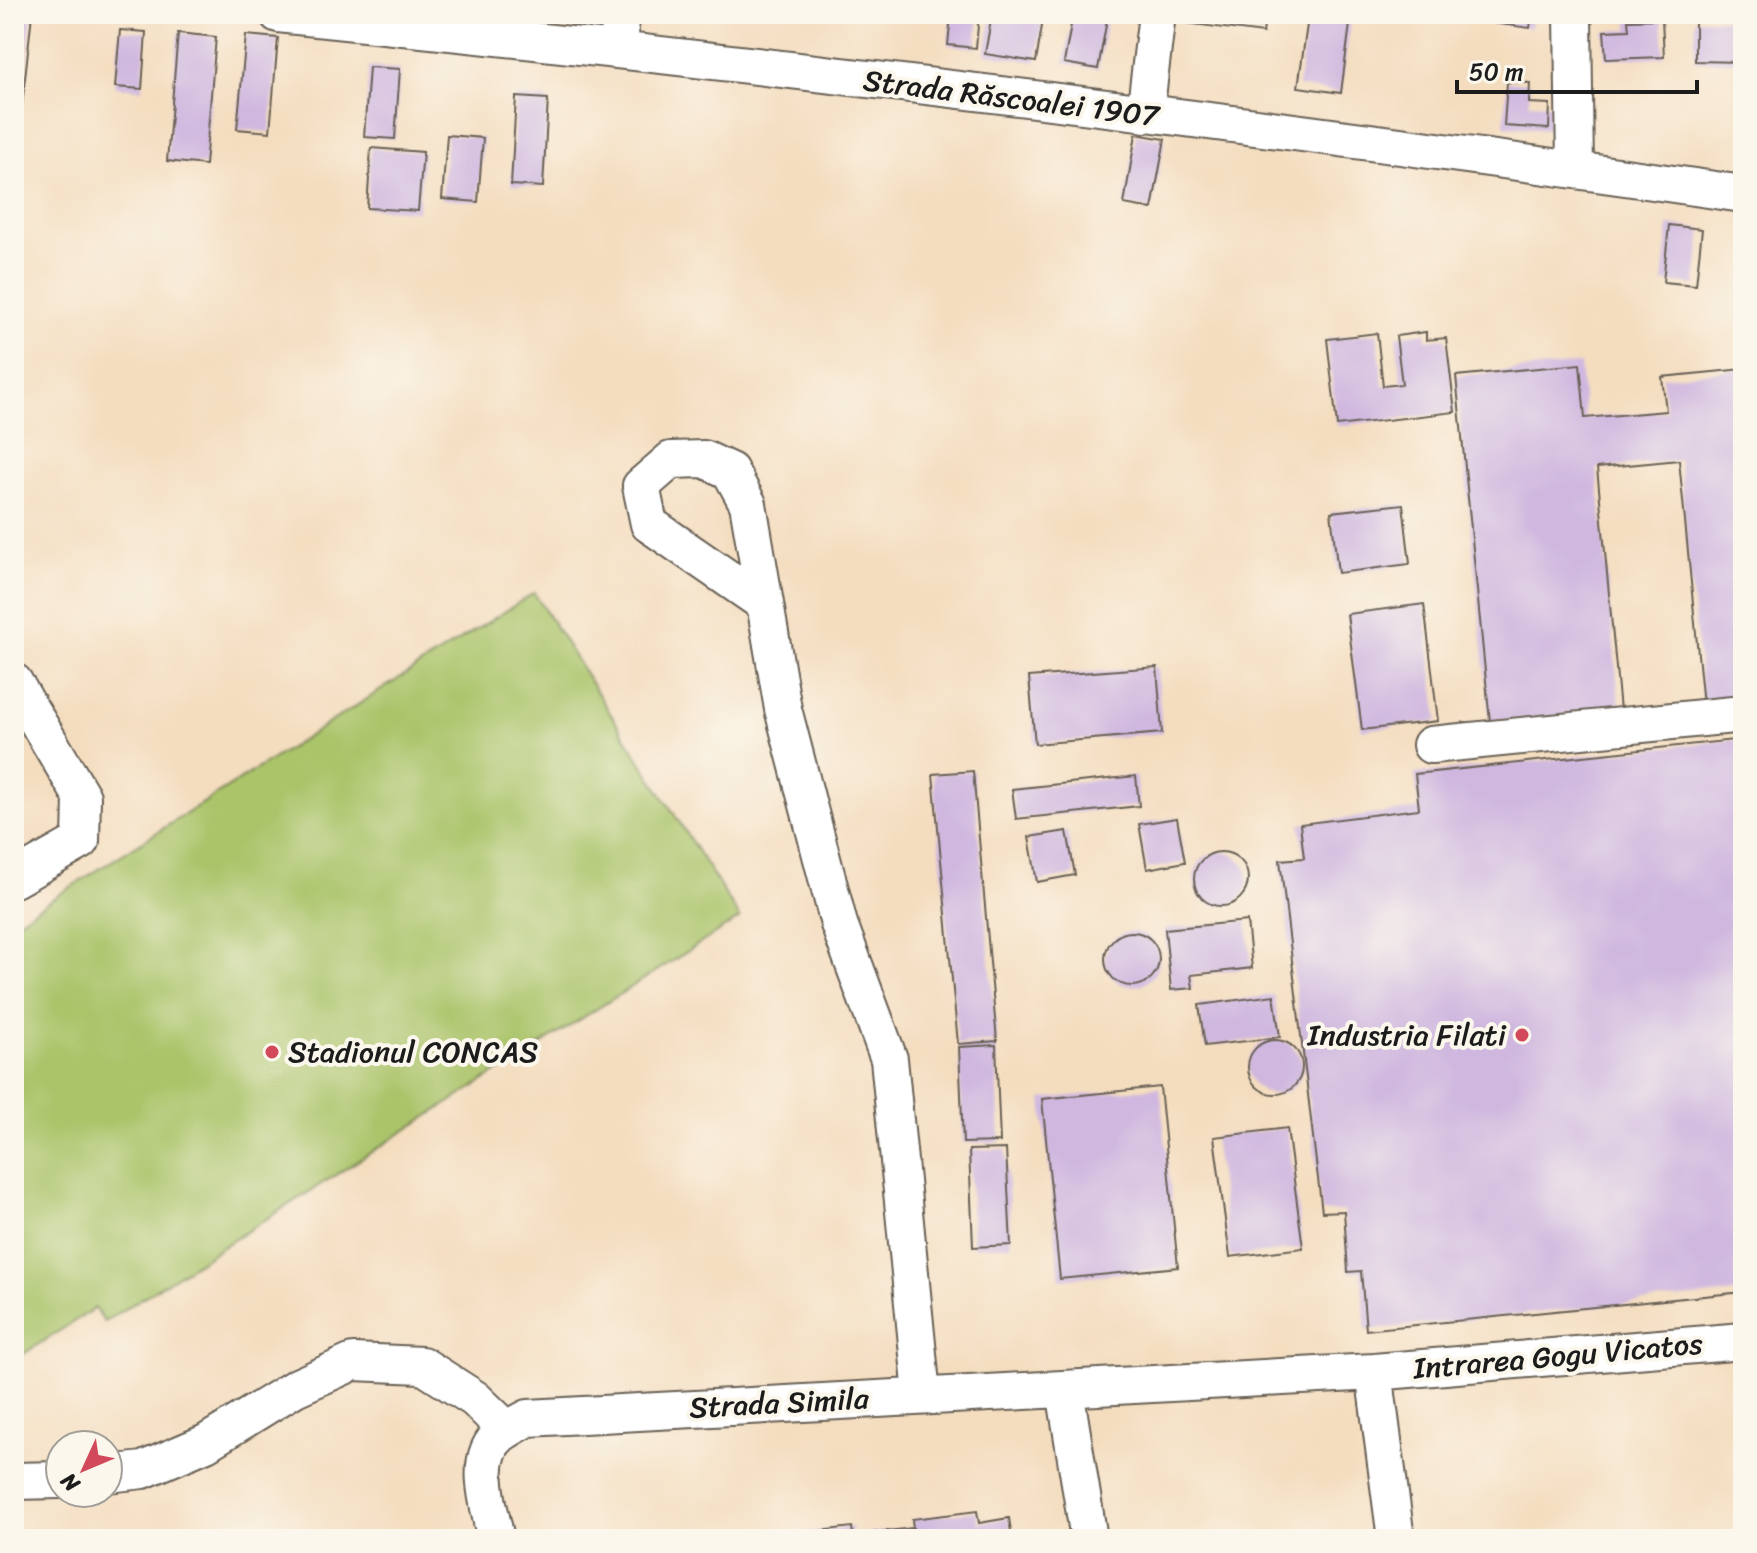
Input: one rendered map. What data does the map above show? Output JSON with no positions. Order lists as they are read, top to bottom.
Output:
{
  "streets": {
    "street": ["Strada Răscoalei 1907", "Intrarea Gogu Vicatos", "Strada Simila"]
  },
  "crossings": [
    ["Intrarea Gogu Vicatos", "Strada Simila"]
  ],
  "places": ["Industria Filati", "Stadionul CONCAS"],
  "scale_bar": "50 m",
  "north": "bottom left"
}
